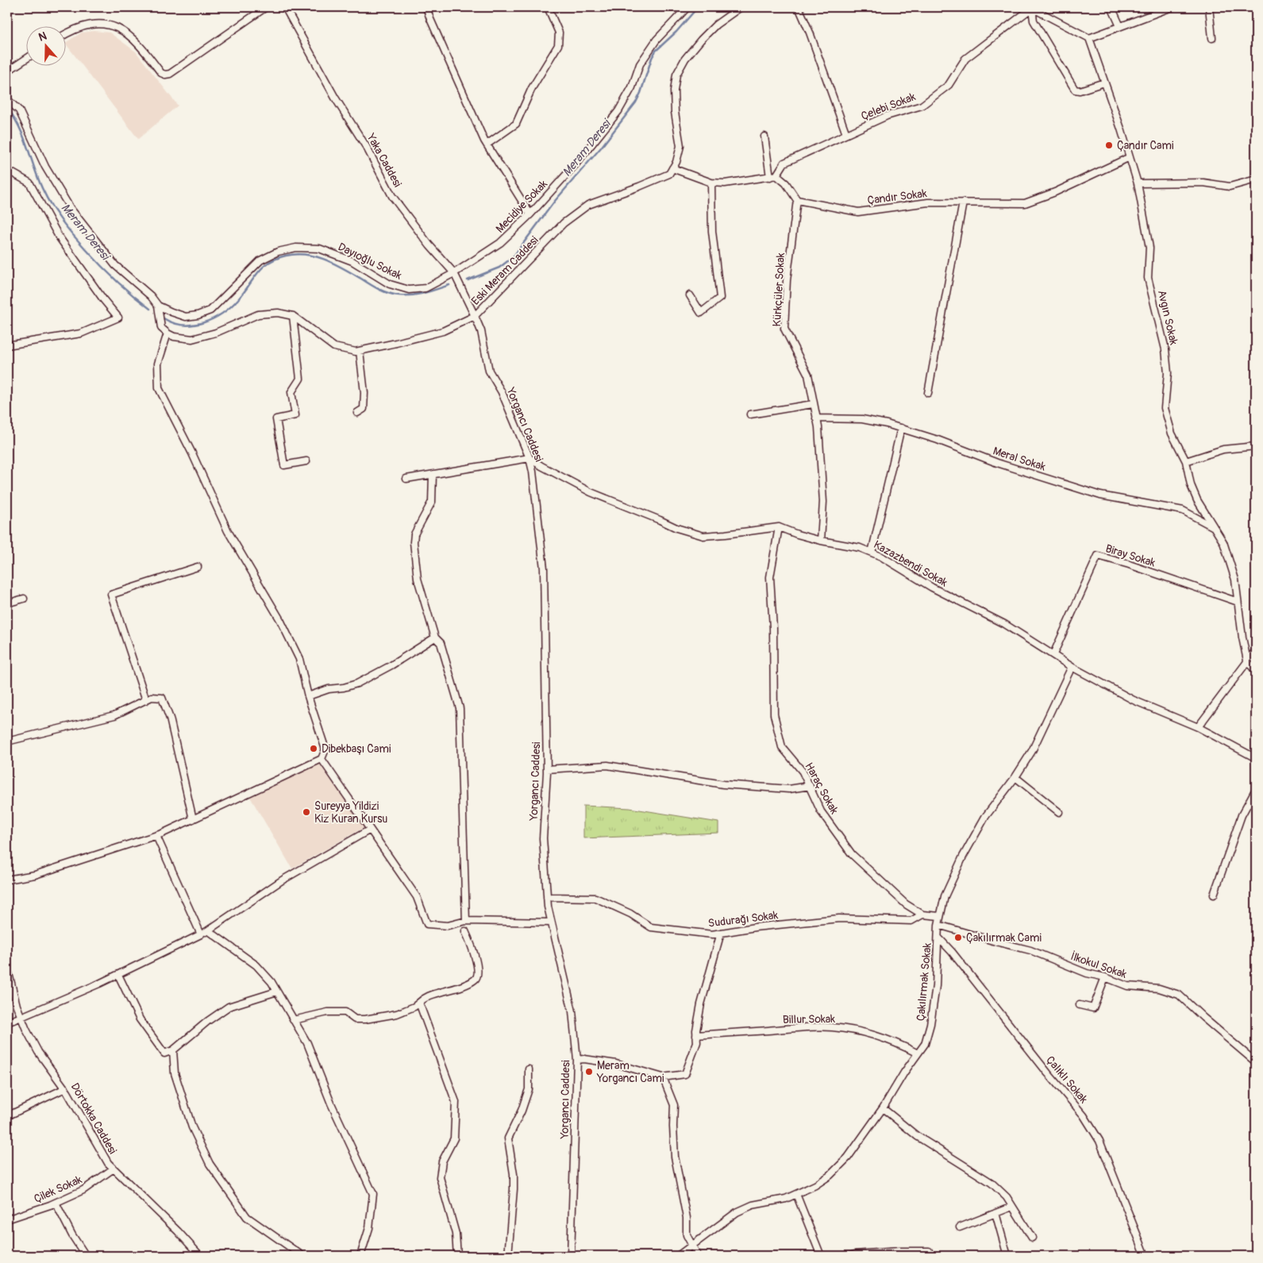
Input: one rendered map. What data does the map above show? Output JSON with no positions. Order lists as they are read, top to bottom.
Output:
{
  "streets": {
    "street": [
      "Çelebi Sokak",
      "Yaka Caddesi",
      "Çandır Sokak",
      "Mecidiye Sokak",
      "Dayıoğlu Sokak",
      "Eski Meram Caddesi",
      "Kürkçüler Sokak",
      "Avgın Sokak",
      "Yorgancı Caddesi",
      "Meral Sokak",
      "Biray Sokak",
      "Kazazbendi Sokak",
      "Haraç Sokak",
      "Sudurağı Sokak",
      "İlkokul Sokak",
      "Çakılırmak Sokak",
      "Billur Sokak",
      "Çalıklı Sokak",
      "Dörtokka Caddesi",
      "Çilek Sokak"
    ]
  },
  "crossings": [
    ["Yaka Caddesi", "Mecidiye Sokak"],
    ["Yaka Caddesi", "Dayıoğlu Sokak"],
    ["Yaka Caddesi", "Eski Meram Caddesi"],
    ["Yaka Caddesi", "Yorgancı Caddesi"],
    ["Çandır Sokak", "Kürkçüler Sokak"],
    ["Çandır Sokak", "Avgın Sokak"],
    ["Mecidiye Sokak", "Dayıoğlu Sokak"],
    ["Eski Meram Caddesi", "Yorgancı Caddesi"],
    ["Kürkçüler Sokak", "Meral Sokak"],
    ["Kürkçüler Sokak", "Kazazbendi Sokak"],
    ["Avgın Sokak", "Meral Sokak"],
    ["Avgın Sokak", "Biray Sokak"],
    ["Yorgancı Caddesi", "Kazazbendi Sokak"],
    ["Yorgancı Caddesi", "Sudurağı Sokak"],
    ["Biray Sokak", "Kazazbendi Sokak"],
    ["Kazazbendi Sokak", "Haraç Sokak"],
    ["Kazazbendi Sokak", "Çakılırmak Sokak"],
    ["Haraç Sokak", "Sudurağı Sokak"],
    ["Haraç Sokak", "Çakılırmak Sokak"],
    ["İlkokul Sokak", "Çakılırmak Sokak"],
    ["Çakılırmak Sokak", "Billur Sokak"],
    ["Çakılırmak Sokak", "Çalıklı Sokak"],
    ["Dörtokka Caddesi", "Çilek Sokak"]
  ],
  "water": ["Meram Deresi"],
  "places": [
    "Çandır Cami",
    "Dibekbaşı Cami",
    "Sureyya Yildizi Kiz Kuran Kursu",
    "Çakılırmak Cami",
    "Meram Yorgancı Cami"
  ],
  "north": "top"
}
